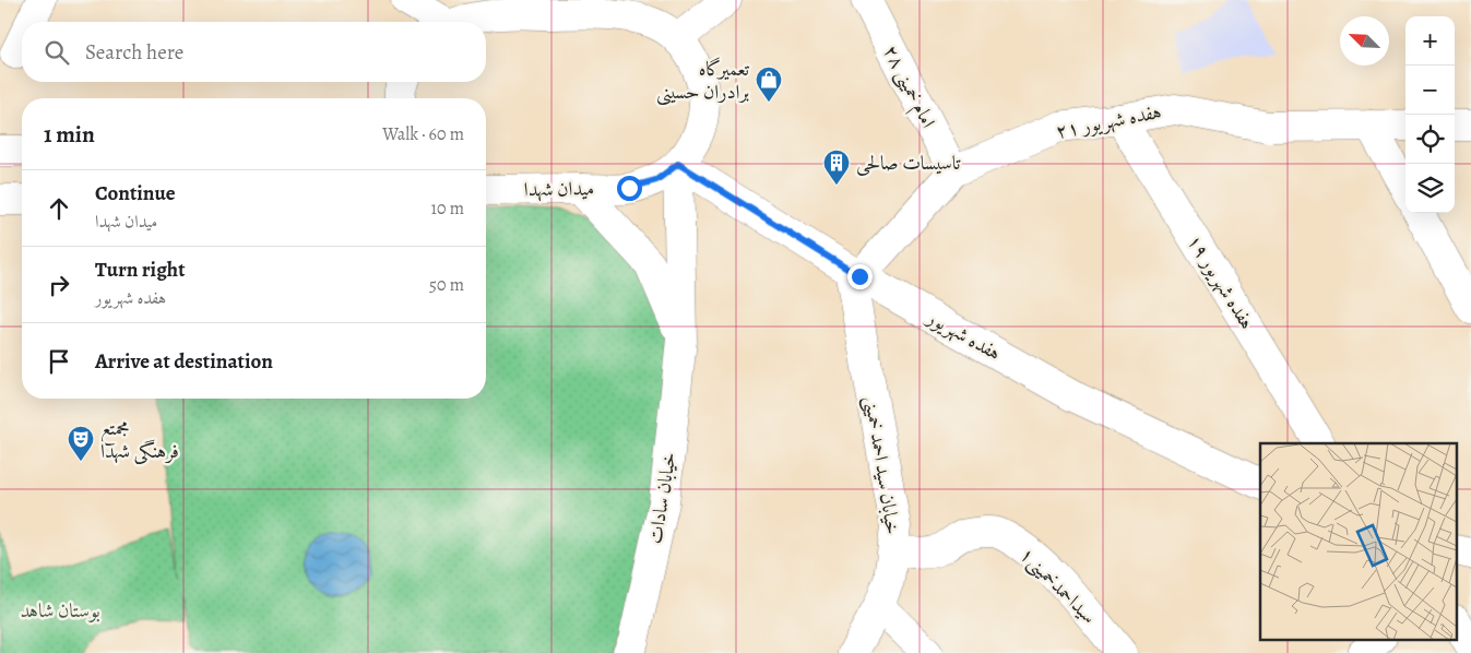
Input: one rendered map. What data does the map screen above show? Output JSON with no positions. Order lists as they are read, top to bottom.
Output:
{
  "streets": {
    "street": [
      "امام خمینی ۲۸",
      "هفده شهریور ۲۱",
      "میدان شهدا",
      "هفده شهریور ۱۹",
      "هفده شهریور",
      "خیابان سید احمد خمینی",
      "خیابان سادات",
      "سیداحمدخمینی۱"
    ]
  },
  "crossings": [
    ["امام خمینی ۲۸", "هفده شهریور ۲۱"],
    ["هفده شهریور ۲۱", "هفده شهریور ۱۹"],
    ["هفده شهریور ۲۱", "هفده شهریور"],
    ["هفده شهریور ۲۱", "خیابان سید احمد خمینی"],
    ["میدان شهدا", "هفده شهریور"],
    ["میدان شهدا", "خیابان سادات"],
    ["هفده شهریور", "خیابان سید احمد خمینی"],
    ["هفده شهریور", "خیابان سادات"],
    ["خیابان سید احمد خمینی", "سیداحمدخمینی۱"]
  ],
  "parks": ["بوستان شاهد"],
  "places": {
    "shop": ["تعمیرگاه برادران حسینی"],
    "building": ["تاسیسات صالحی"],
    "theatre": ["مجمتع فرهنگی شهدا"]
  },
  "north": "top left",
  "page": {
    "map_buttons": ["+", "−"],
    "search": "Search here",
    "heading": ["1 min", "Walk · 60 m"],
    "list": [
      ["Continue", "میدان شهدا", "10 m"],
      ["Turn right", "هفده شهریور", "50 m"],
      "Arrive at destination"
    ]
  }
}
